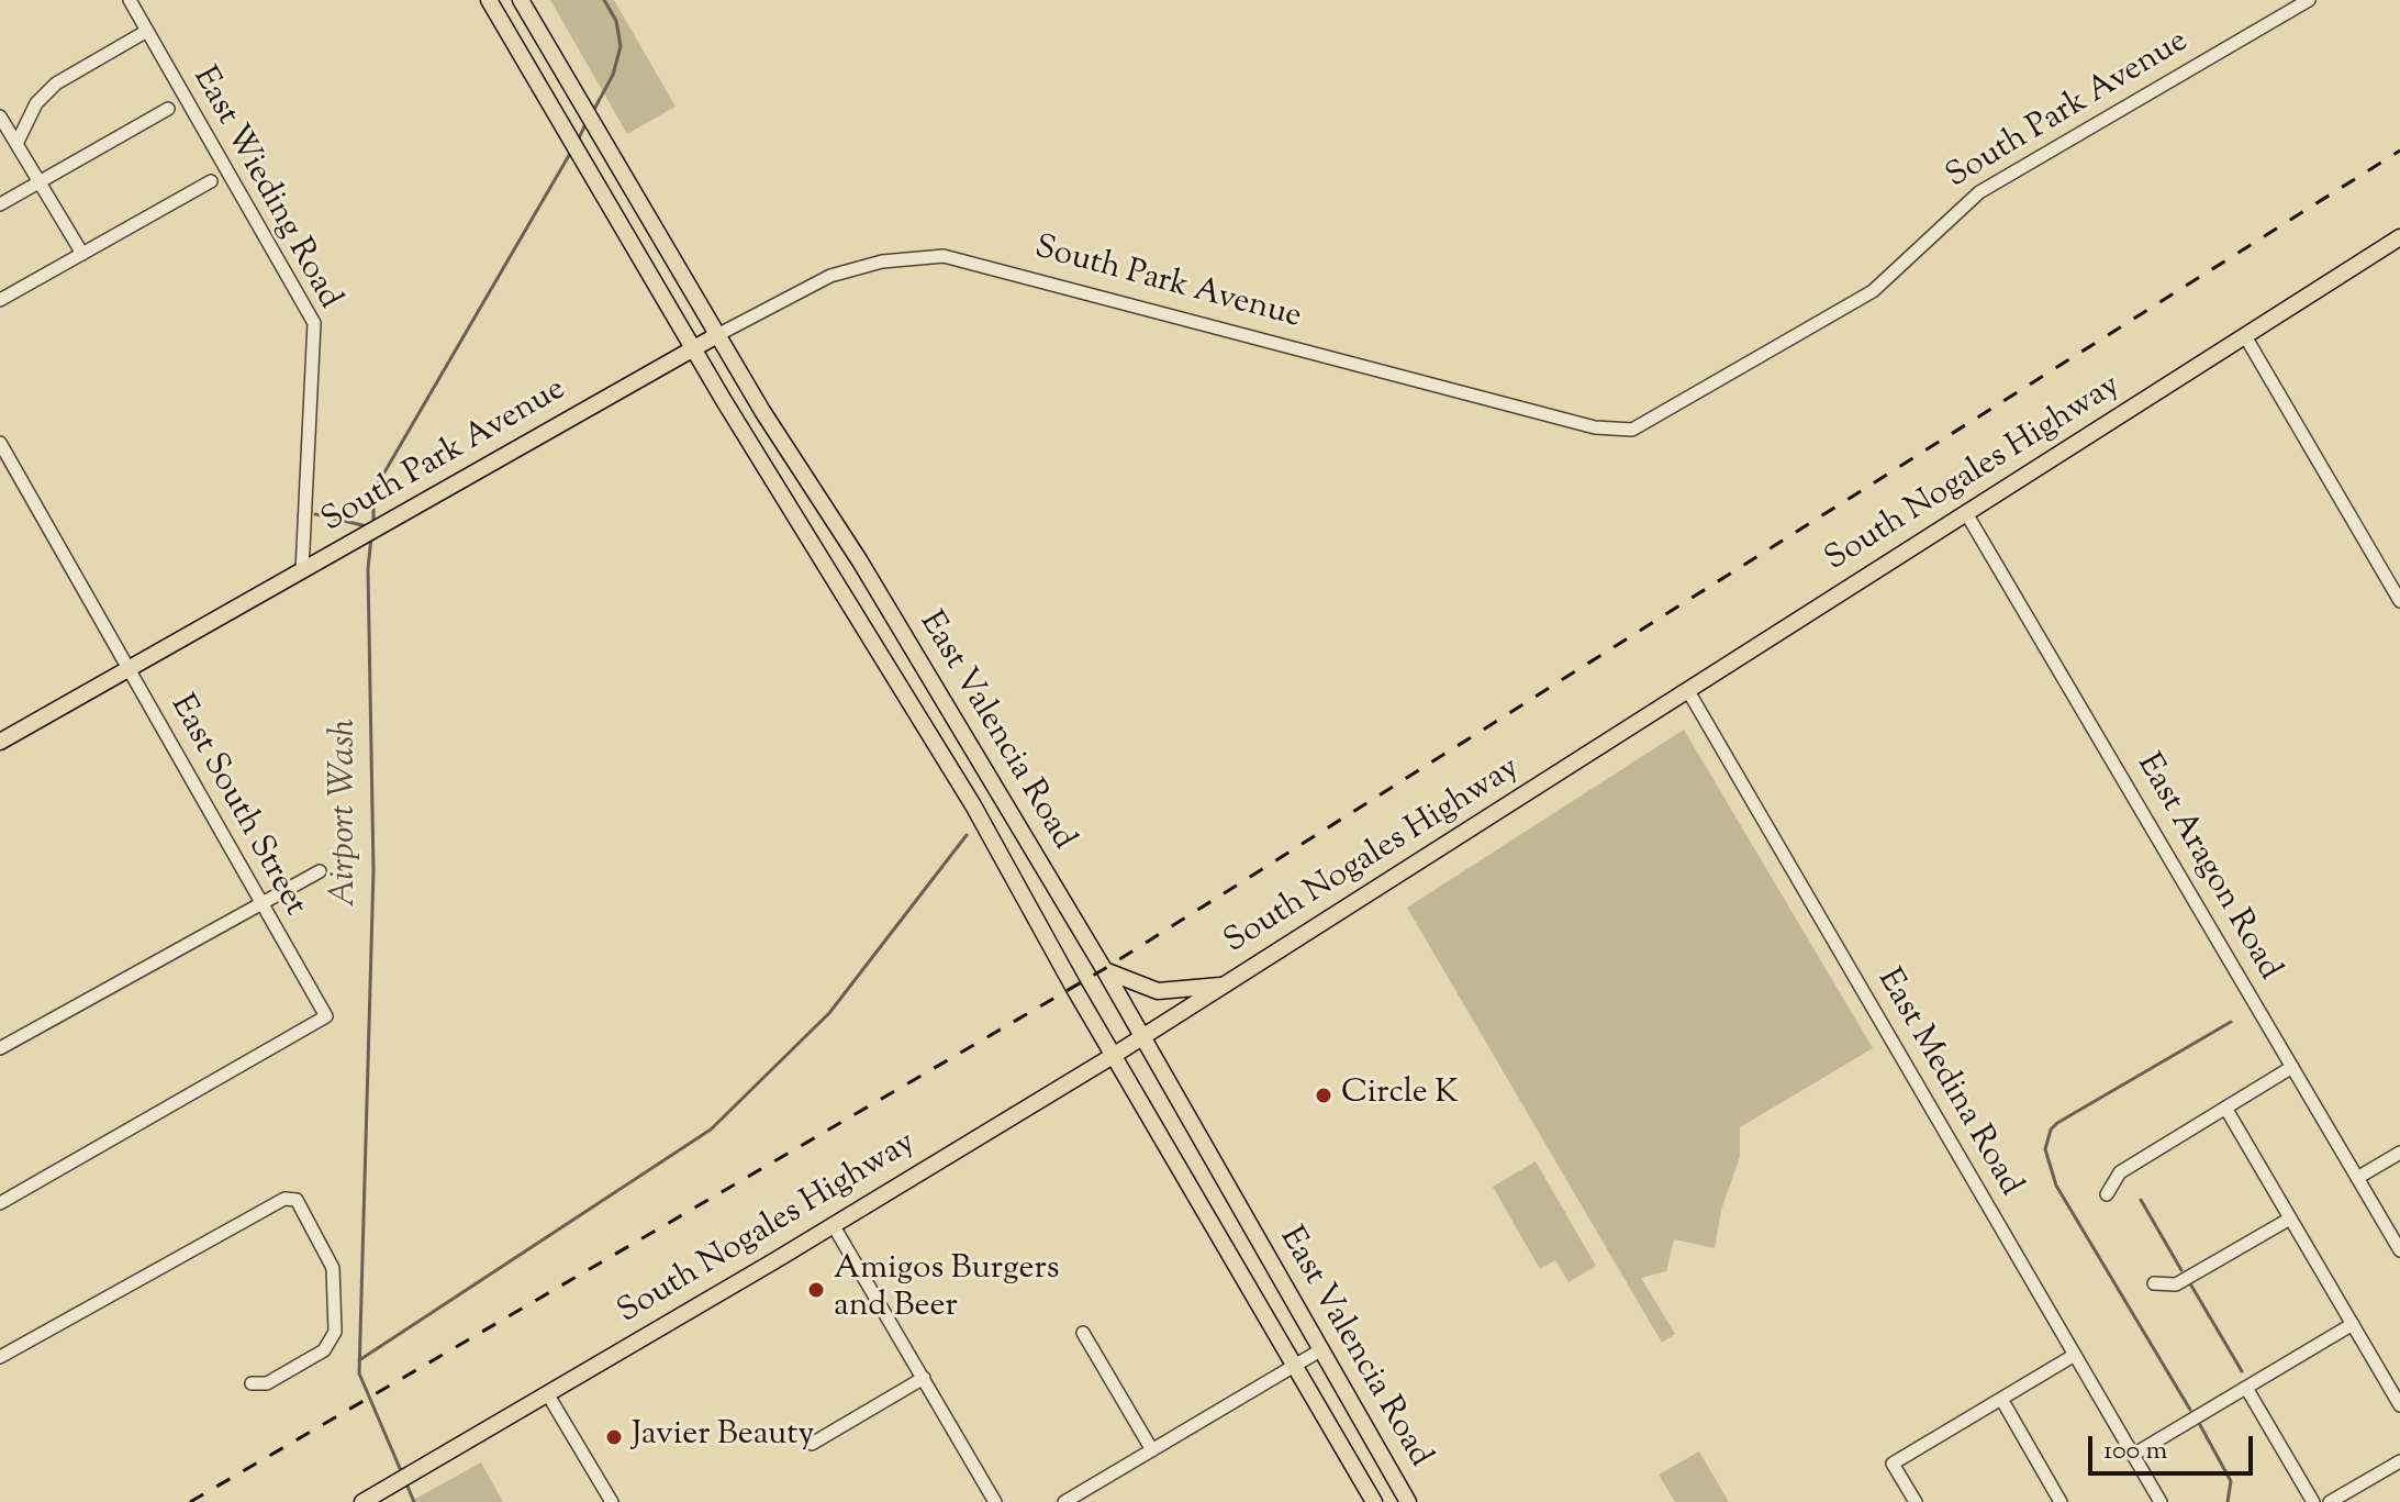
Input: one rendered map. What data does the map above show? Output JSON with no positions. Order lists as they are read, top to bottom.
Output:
{
  "streets": {
    "main road": ["South Park Avenue", "South Nogales Highway", "East Valencia Road"],
    "street": [
      "East Wieding Road",
      "East South Street",
      "East Aragon Road",
      "East Medina Road"
    ]
  },
  "crossings": [
    ["South Park Avenue", "East Wieding Road"],
    ["South Park Avenue", "East Valencia Road"],
    ["South Park Avenue", "East South Street"],
    ["South Nogales Highway", "East Valencia Road"],
    ["South Nogales Highway", "East Aragon Road"],
    ["South Nogales Highway", "East Medina Road"]
  ],
  "water": ["Airport Wash"],
  "places": ["Circle K", "Amigos Burgers and Beer", "Javier Beauty"],
  "scale_bar": "100 m"
}
